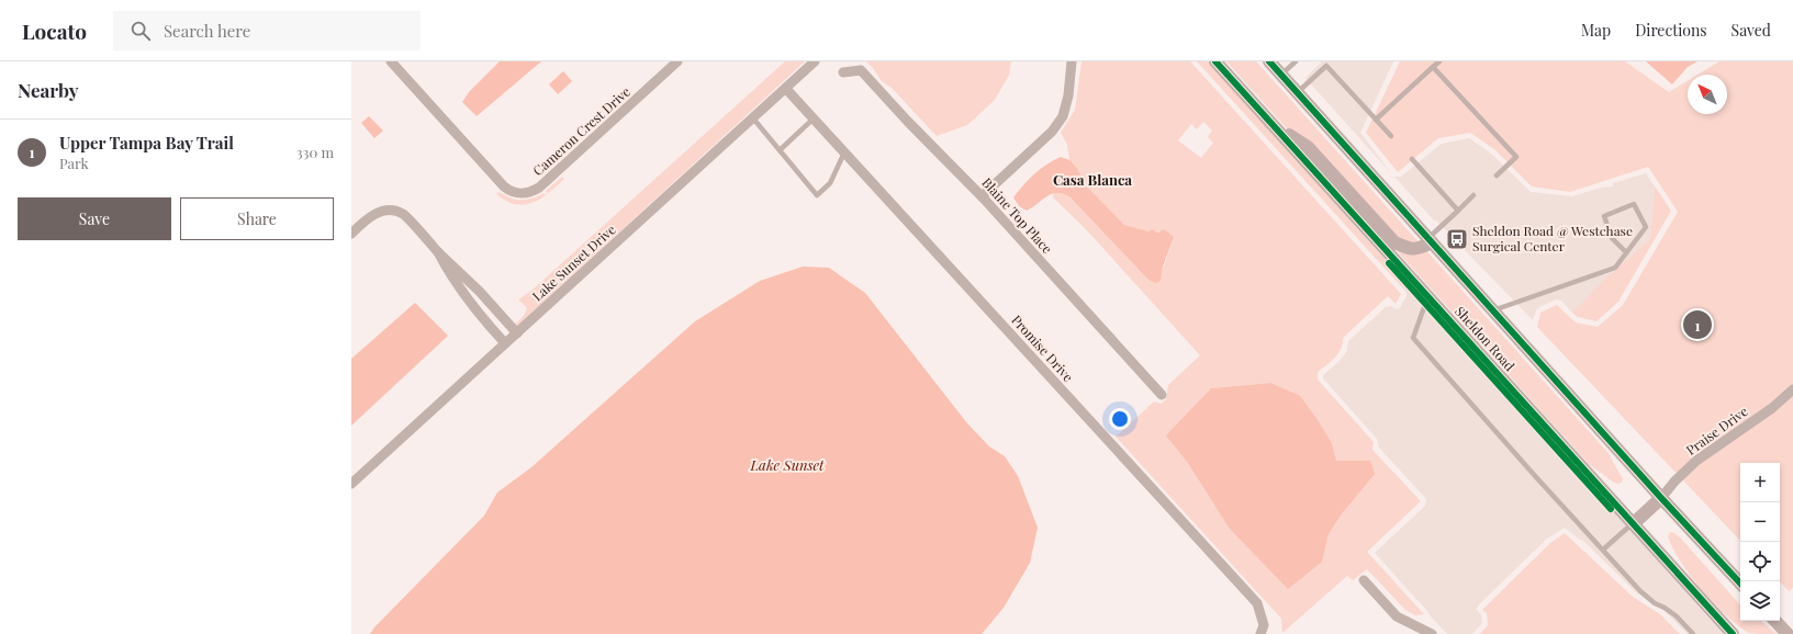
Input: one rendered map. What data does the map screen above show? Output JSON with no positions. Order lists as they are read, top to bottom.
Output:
{
  "streets": {
    "main road": ["Sheldon Road"],
    "street": [
      "Cameron Crest Drive",
      "Blaine Top Place",
      "Lake Sunset Drive",
      "Promise Drive",
      "Praise Drive"
    ]
  },
  "crossings": [
    ["Lake Sunset Drive", "Promise Drive"],
    ["Sheldon Road", "Praise Drive"]
  ],
  "districts": ["Casa Blanca"],
  "water": ["Lake Sunset"],
  "places": {
    "bus stop": ["Sheldon Road @ Westchase Surgical Center"]
  },
  "north": "top left",
  "page": {
    "header": "Locato",
    "search": "Search here",
    "nav": ["Map", "Directions", "Saved"],
    "heading": "Nearby",
    "list": [
      {
        "mark": "1",
        "name": "Upper Tampa Bay Trail",
        "note": "Park",
        "value": "330 m"
      }
    ],
    "buttons": ["Save", "Share"],
    "pins": "1",
    "map_buttons": ["+", "−"]
  }
}
